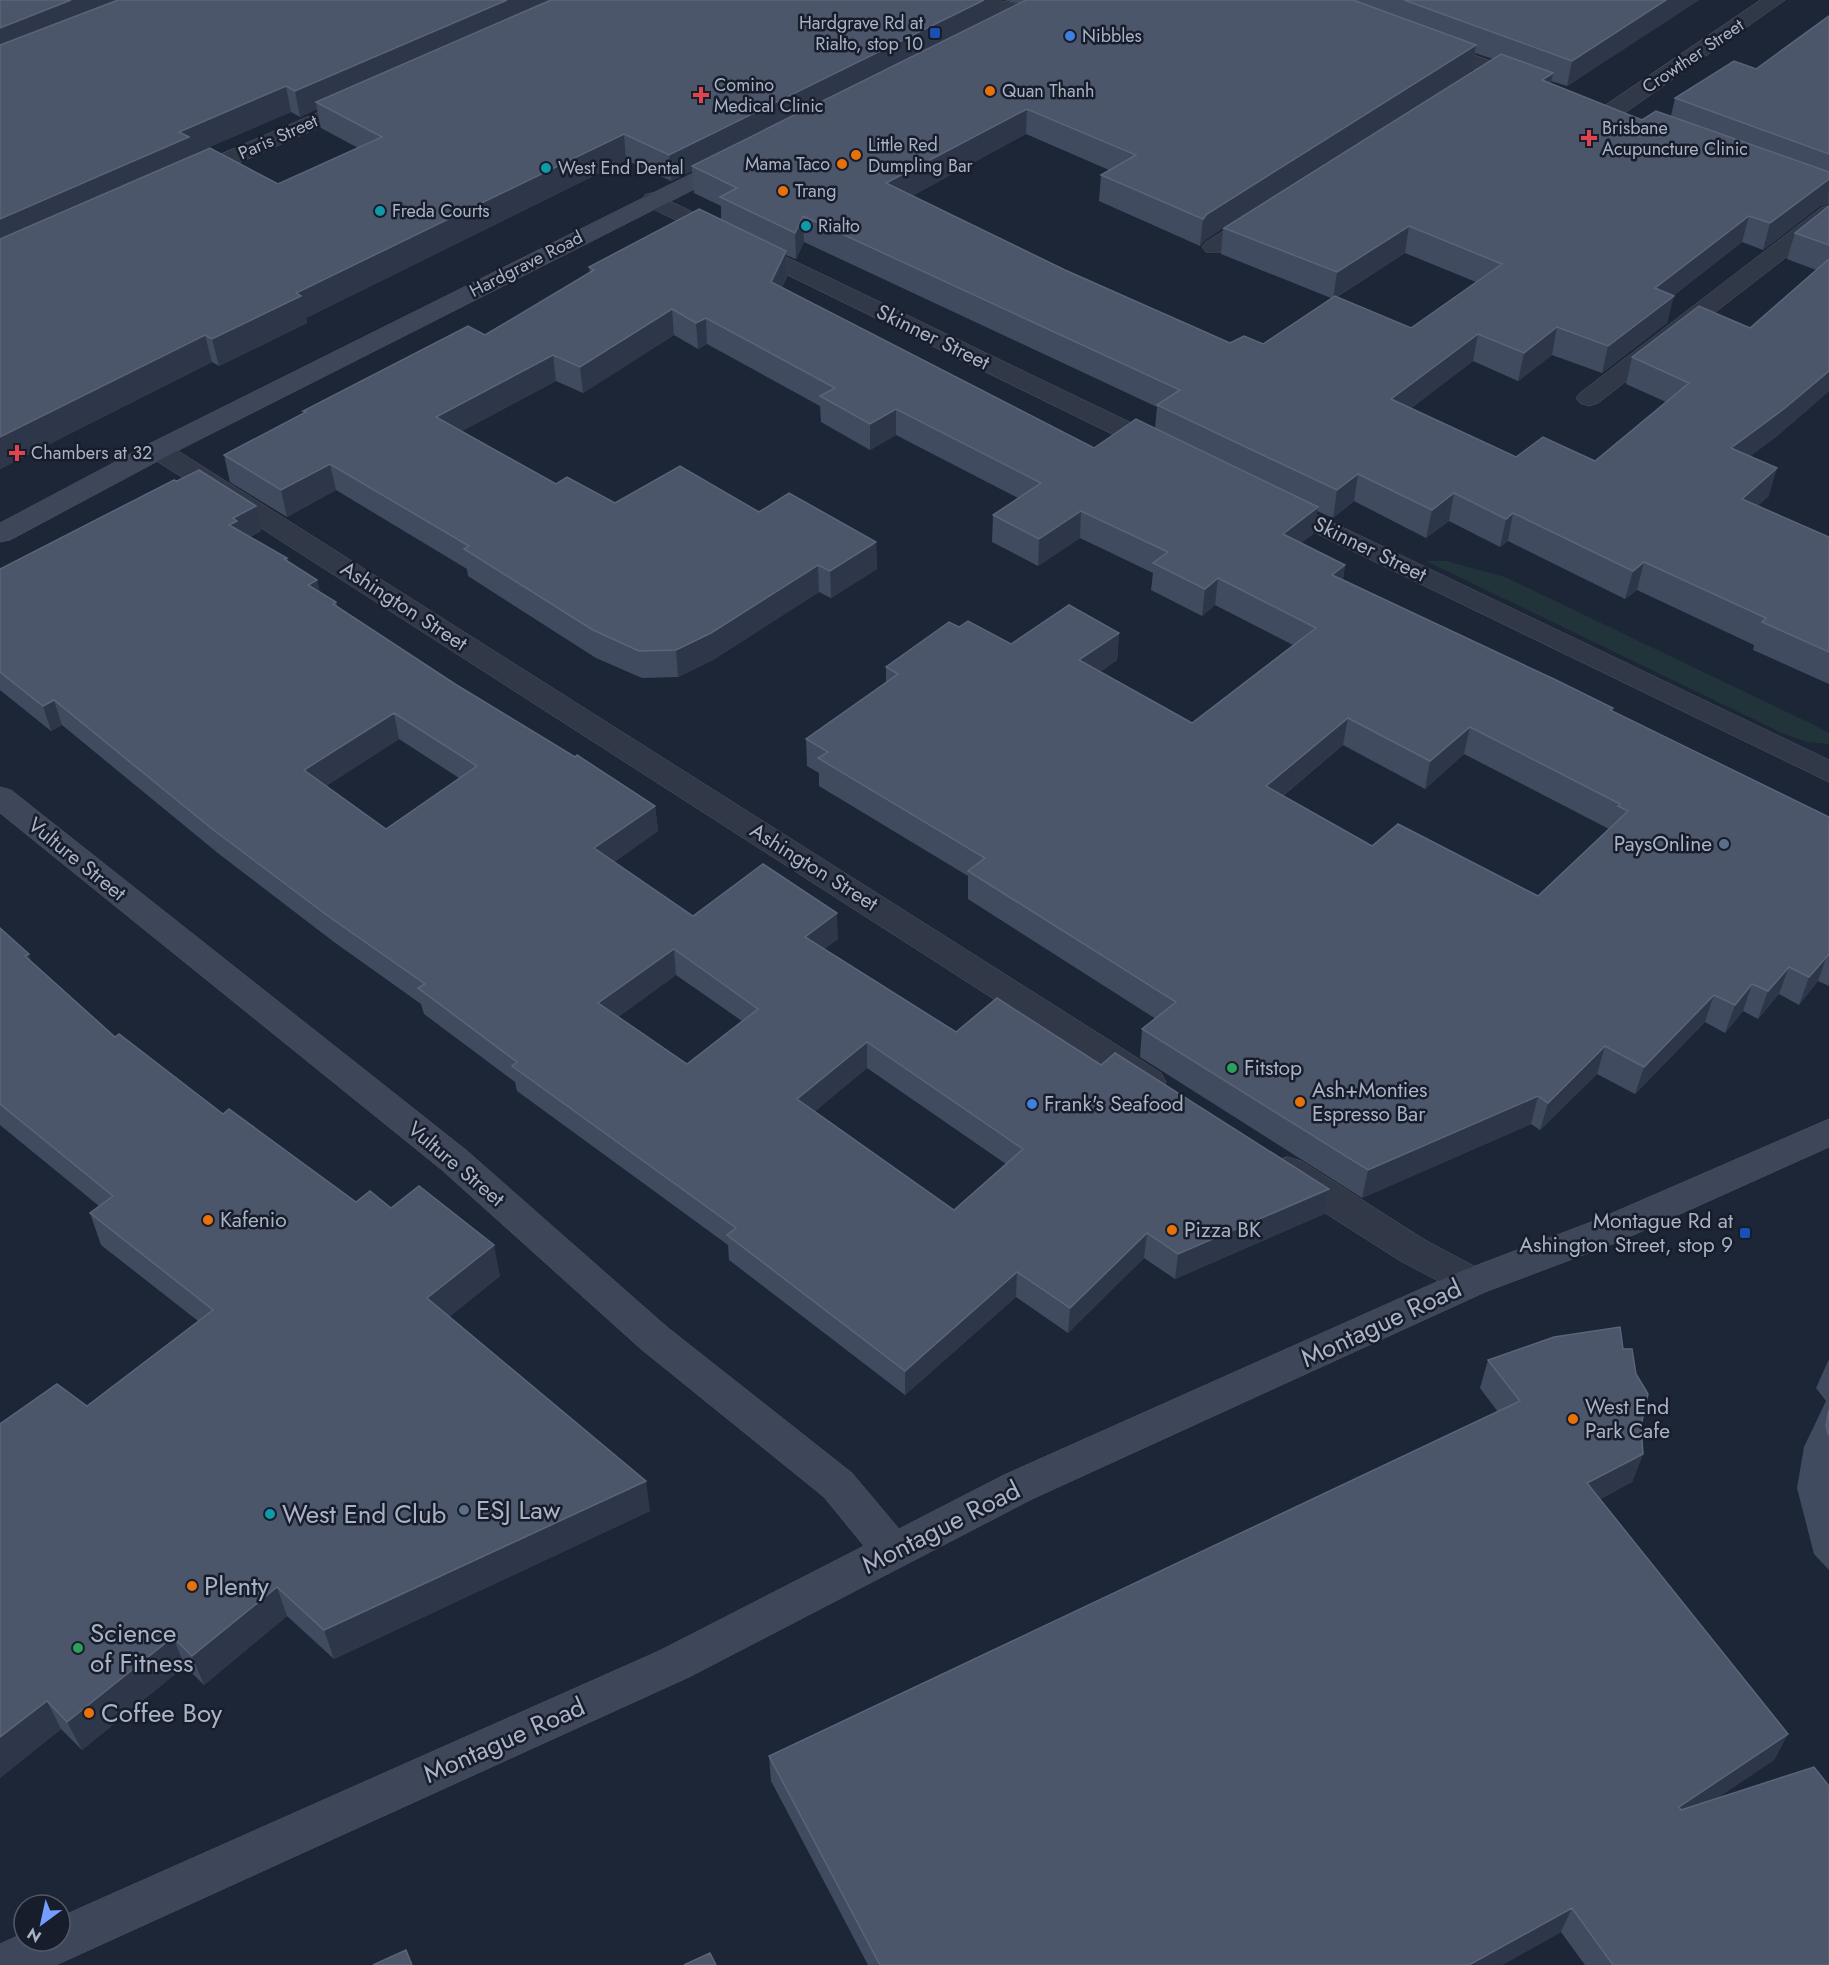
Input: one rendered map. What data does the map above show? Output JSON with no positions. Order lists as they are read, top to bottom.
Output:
{
  "streets": {
    "street": [
      "Crowther Street",
      "Paris Street",
      "Hardgrave Road",
      "Skinner Street",
      "Ashington Street",
      "Vulture Street",
      "Montague Road"
    ]
  },
  "crossings": [
    ["Hardgrave Road", "Skinner Street"],
    ["Hardgrave Road", "Ashington Street"],
    ["Vulture Street", "Montague Road"]
  ],
  "places": {
    "transit": ["Hardgrave Rd at Rialto, stop 10", "Montague Rd at Ashington Street, stop 9"],
    "other": [
      "Nibbles",
      "Quan Thanh",
      "Little Red Dumpling Bar",
      "Mama Taco",
      "West End Dental",
      "Trang",
      "Freda Courts",
      "Rialto",
      "PaysOnline",
      "Fitstop",
      "Ash+Monties Espresso Bar",
      "Frank's Seafood",
      "Kafenio",
      "Pizza BK",
      "West End Park Cafe",
      "ESJ Law",
      "West End Club",
      "Plenty",
      "Science of Fitness",
      "Coffee Boy"
    ],
    "health": ["Comino Medical Clinic", "Brisbane Acupuncture Clinic", "Chambers at 32"]
  },
  "north": "bottom left"
}
